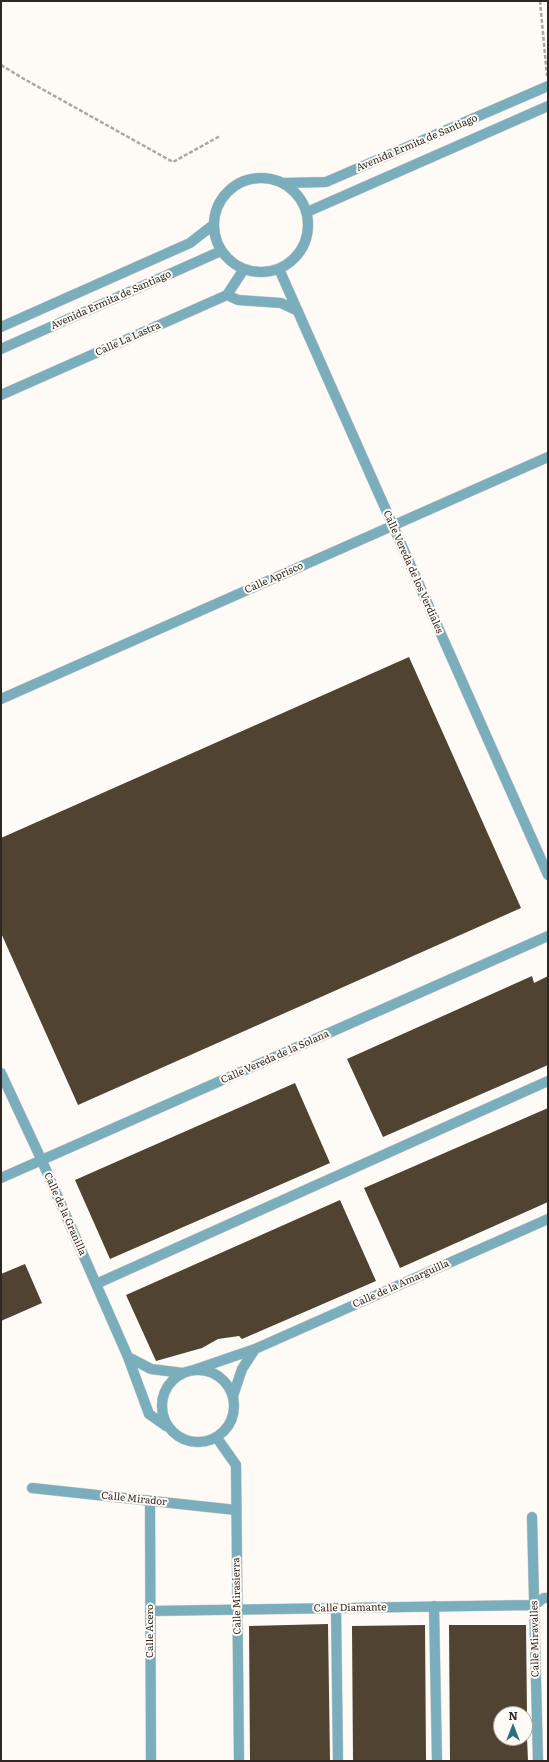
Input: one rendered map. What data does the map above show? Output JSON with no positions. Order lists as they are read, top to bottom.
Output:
{
  "streets": {
    "street": [
      "Avenida Ermita de Santiago",
      "Calle La Lastra",
      "Calle Vereda de los Verdiales",
      "Calle Aprisco",
      "Calle Vereda de la Solana",
      "Calle de la Granilla",
      "Calle de la Amarguilla",
      "Calle Mirador",
      "Calle Mirasierra",
      "Calle Diamante",
      "Calle Acero",
      "Calle Miravalles"
    ]
  },
  "crossings": [
    ["Avenida Ermita de Santiago", "Calle Vereda de los Verdiales"],
    ["Calle Vereda de los Verdiales", "Calle Aprisco"],
    ["Calle Vereda de la Solana", "Calle de la Granilla"],
    ["Calle de la Granilla", "Calle de la Amarguilla"],
    ["Calle de la Granilla", "Calle Mirasierra"],
    ["Calle de la Amarguilla", "Calle Mirasierra"],
    ["Calle Mirador", "Calle Mirasierra"],
    ["Calle Mirador", "Calle Acero"],
    ["Calle Mirasierra", "Calle Diamante"],
    ["Calle Diamante", "Calle Acero"],
    ["Calle Diamante", "Calle Miravalles"]
  ],
  "north": "top"
}
